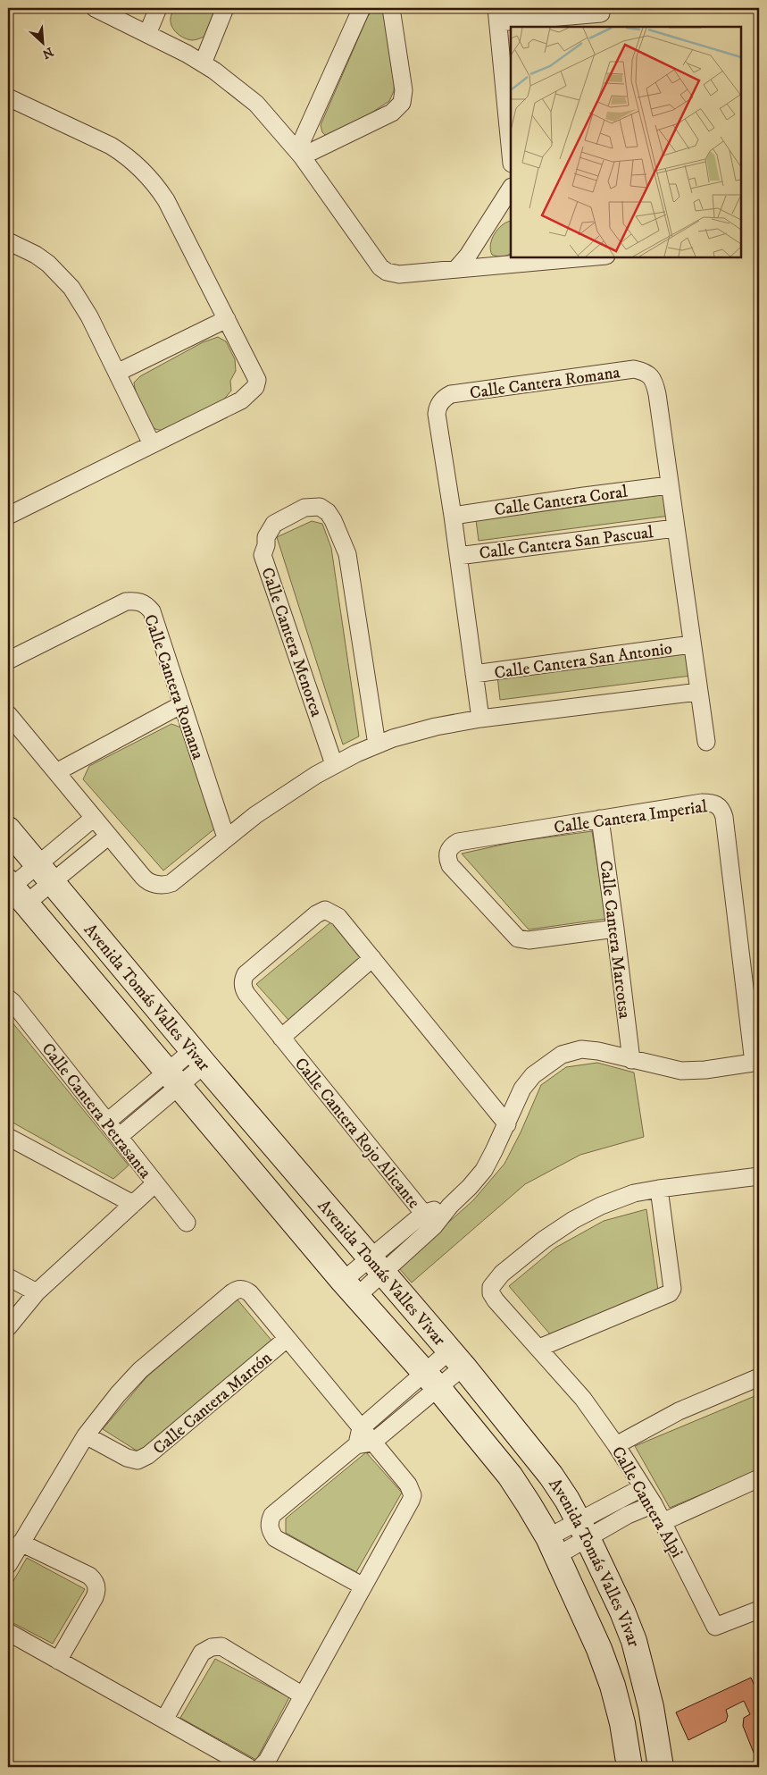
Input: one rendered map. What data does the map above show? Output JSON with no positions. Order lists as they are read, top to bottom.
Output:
{
  "streets": {
    "main road": ["Avenida Tomás Valles Vivar"],
    "street": [
      "Calle Cantera Romana",
      "Calle Cantera Coral",
      "Calle Cantera San Pascual",
      "Calle Cantera Menorca",
      "Calle Cantera San Antonio",
      "Calle Cantera Imperial",
      "Calle Cantera Marcotsa",
      "Calle Cantera Petrasanta",
      "Calle Cantera Rojo Alicante",
      "Calle Cantera Marrón",
      "Calle Cantera Alpi"
    ]
  },
  "crossings": [
    ["Calle Cantera Romana", "Calle Cantera Coral"],
    ["Calle Cantera Romana", "Calle Cantera San Pascual"],
    ["Calle Cantera Romana", "Calle Cantera San Antonio"],
    ["Calle Cantera Imperial", "Calle Cantera Marcotsa"],
    ["Calle Cantera Imperial", "Avenida Tomás Valles Vivar"],
    ["Calle Cantera Imperial", "Calle Cantera Rojo Alicante"]
  ],
  "north": "bottom right"
}
